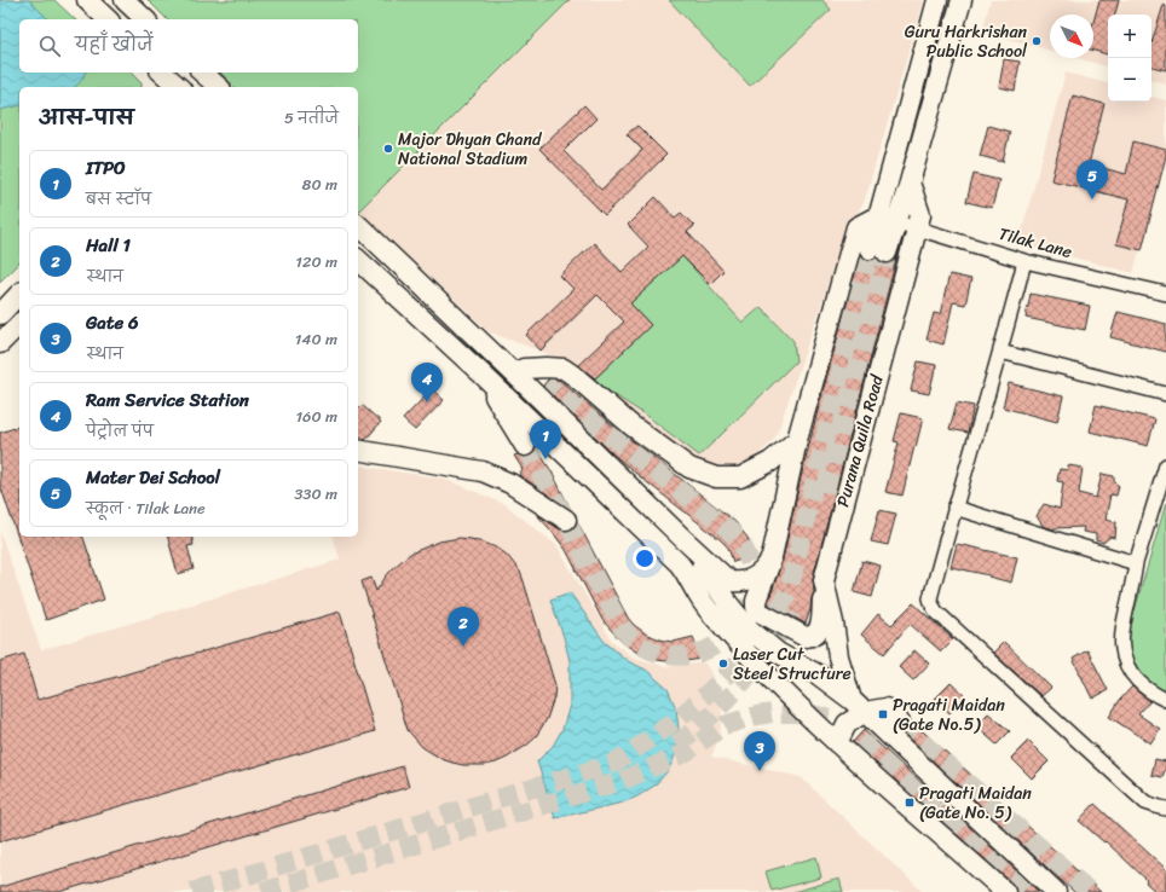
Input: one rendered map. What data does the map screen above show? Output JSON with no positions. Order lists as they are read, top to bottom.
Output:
{
  "streets": {
    "main road": ["Purana Quila Road"],
    "street": ["Tilak Lane"]
  },
  "crossings": [
    ["Tilak Lane", "Purana Quila Road"]
  ],
  "places": {
    "other": ["Guru Harkrishan Public School", "Major Dhyan Chand National Stadium", "Laser Cut Steel Structure"],
    "transit": ["Pragati Maidan (Gate No.5)", "Pragati Maidan (Gate No. 5)"]
  },
  "north": "bottom right",
  "page": {
    "map_buttons": ["+", "−"],
    "search": "यहाँ खोजें",
    "heading": ["आस-पास", "5 नतीजे"],
    "list": [
      {
        "mark": "1",
        "name": "ITPO",
        "note": "बस स्टॉप",
        "value": "80 m"
      },
      {
        "mark": "2",
        "name": "Hall 1",
        "note": "स्थान",
        "value": "120 m"
      },
      {
        "mark": "3",
        "name": "Gate 6",
        "note": "स्थान",
        "value": "140 m"
      },
      {
        "mark": "4",
        "name": "Ram Service Station",
        "note": "पेट्रोल पंप",
        "value": "160 m"
      },
      {
        "mark": "5",
        "name": "Mater Dei School",
        "note": "स्कूल · Tilak Lane",
        "value": "330 m"
      }
    ],
    "pins": [
      "5",
      "4",
      "1",
      "2",
      "3"
    ]
  }
}
